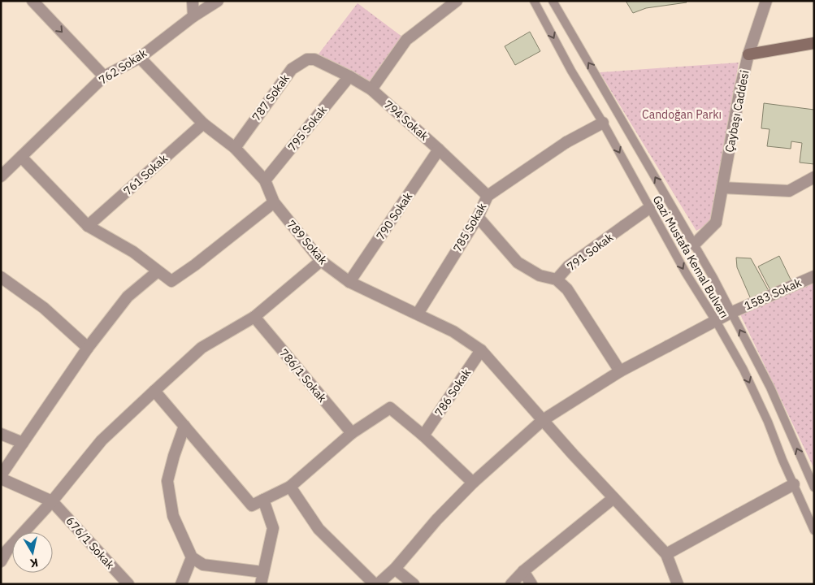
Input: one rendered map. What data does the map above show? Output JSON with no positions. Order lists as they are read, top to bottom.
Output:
{
  "streets": {
    "street": [
      "762 Sokak",
      "787 Sokak",
      "Çaybaşı Caddesi",
      "794 Sokak",
      "795 Sokak",
      "761 Sokak",
      "790 Sokak",
      "785 Sokak",
      "789 Sokak",
      "791 Sokak",
      "1583 Sokak",
      "786/1 Sokak",
      "786 Sokak",
      "676/1 Sokak"
    ],
    "lane": ["Gazi Mustafa Kemal Bulvarı"]
  },
  "crossings": [
    ["762 Sokak", "789 Sokak"],
    ["787 Sokak", "794 Sokak"],
    ["787 Sokak", "789 Sokak"],
    ["Çaybaşı Caddesi", "Gazi Mustafa Kemal Bulvarı"],
    ["794 Sokak", "795 Sokak"],
    ["794 Sokak", "790 Sokak"],
    ["794 Sokak", "785 Sokak"],
    ["795 Sokak", "789 Sokak"],
    ["761 Sokak", "789 Sokak"],
    ["790 Sokak", "789 Sokak"],
    ["785 Sokak", "789 Sokak"],
    ["785 Sokak", "Gazi Mustafa Kemal Bulvarı"],
    ["789 Sokak", "1583 Sokak"],
    ["789 Sokak", "786 Sokak"],
    ["791 Sokak", "Gazi Mustafa Kemal Bulvarı"],
    ["Gazi Mustafa Kemal Bulvarı", "1583 Sokak"]
  ],
  "parks": ["Candoğan Parkı"],
  "north": "bottom"
}
